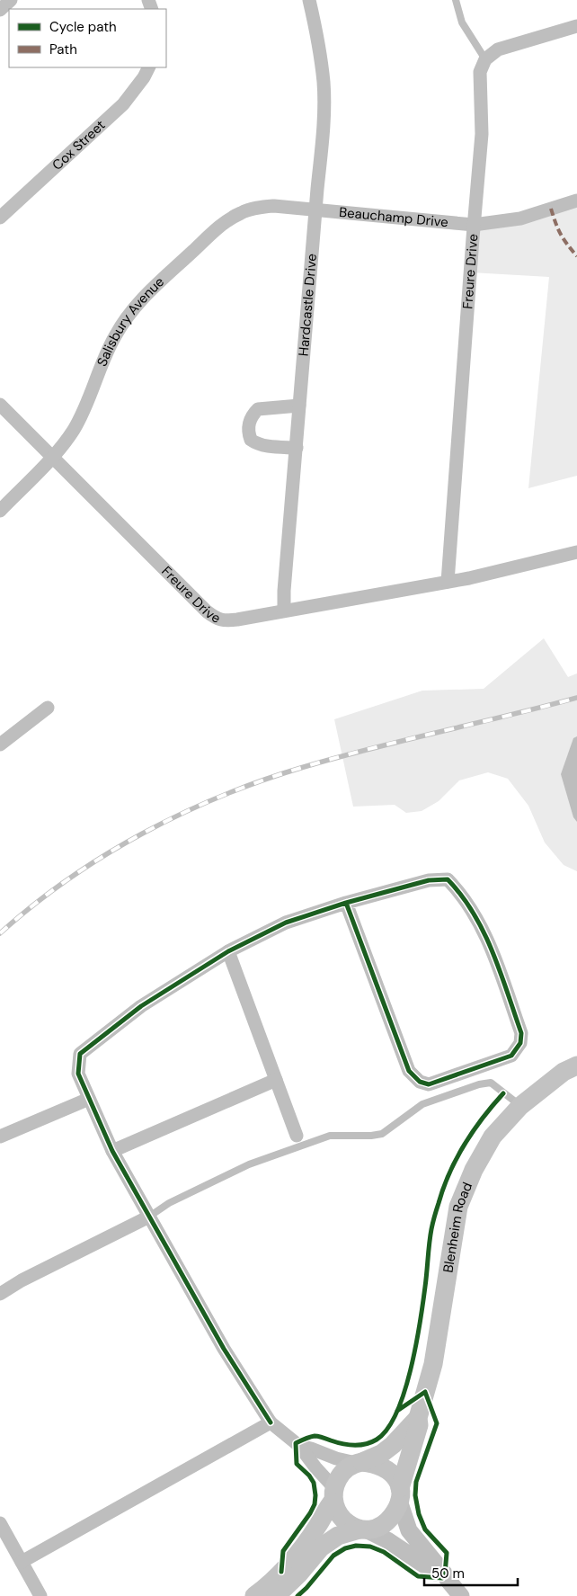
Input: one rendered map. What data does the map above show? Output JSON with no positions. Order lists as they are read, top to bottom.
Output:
{
  "streets": {
    "main road": ["Blenheim Road"],
    "street": [
      "Cox Street",
      "Beauchamp Drive",
      "Freure Drive",
      "Hardcastle Drive",
      "Salisbury Avenue"
    ]
  },
  "crossings": [
    ["Beauchamp Drive", "Freure Drive"],
    ["Beauchamp Drive", "Hardcastle Drive"],
    ["Beauchamp Drive", "Salisbury Avenue"],
    ["Freure Drive", "Hardcastle Drive"],
    ["Freure Drive", "Salisbury Avenue"],
    ["Hardcastle Drive", "Salisbury Avenue"]
  ],
  "legend": ["Cycle path", "Path"],
  "scale_bar": "50 m"
}
